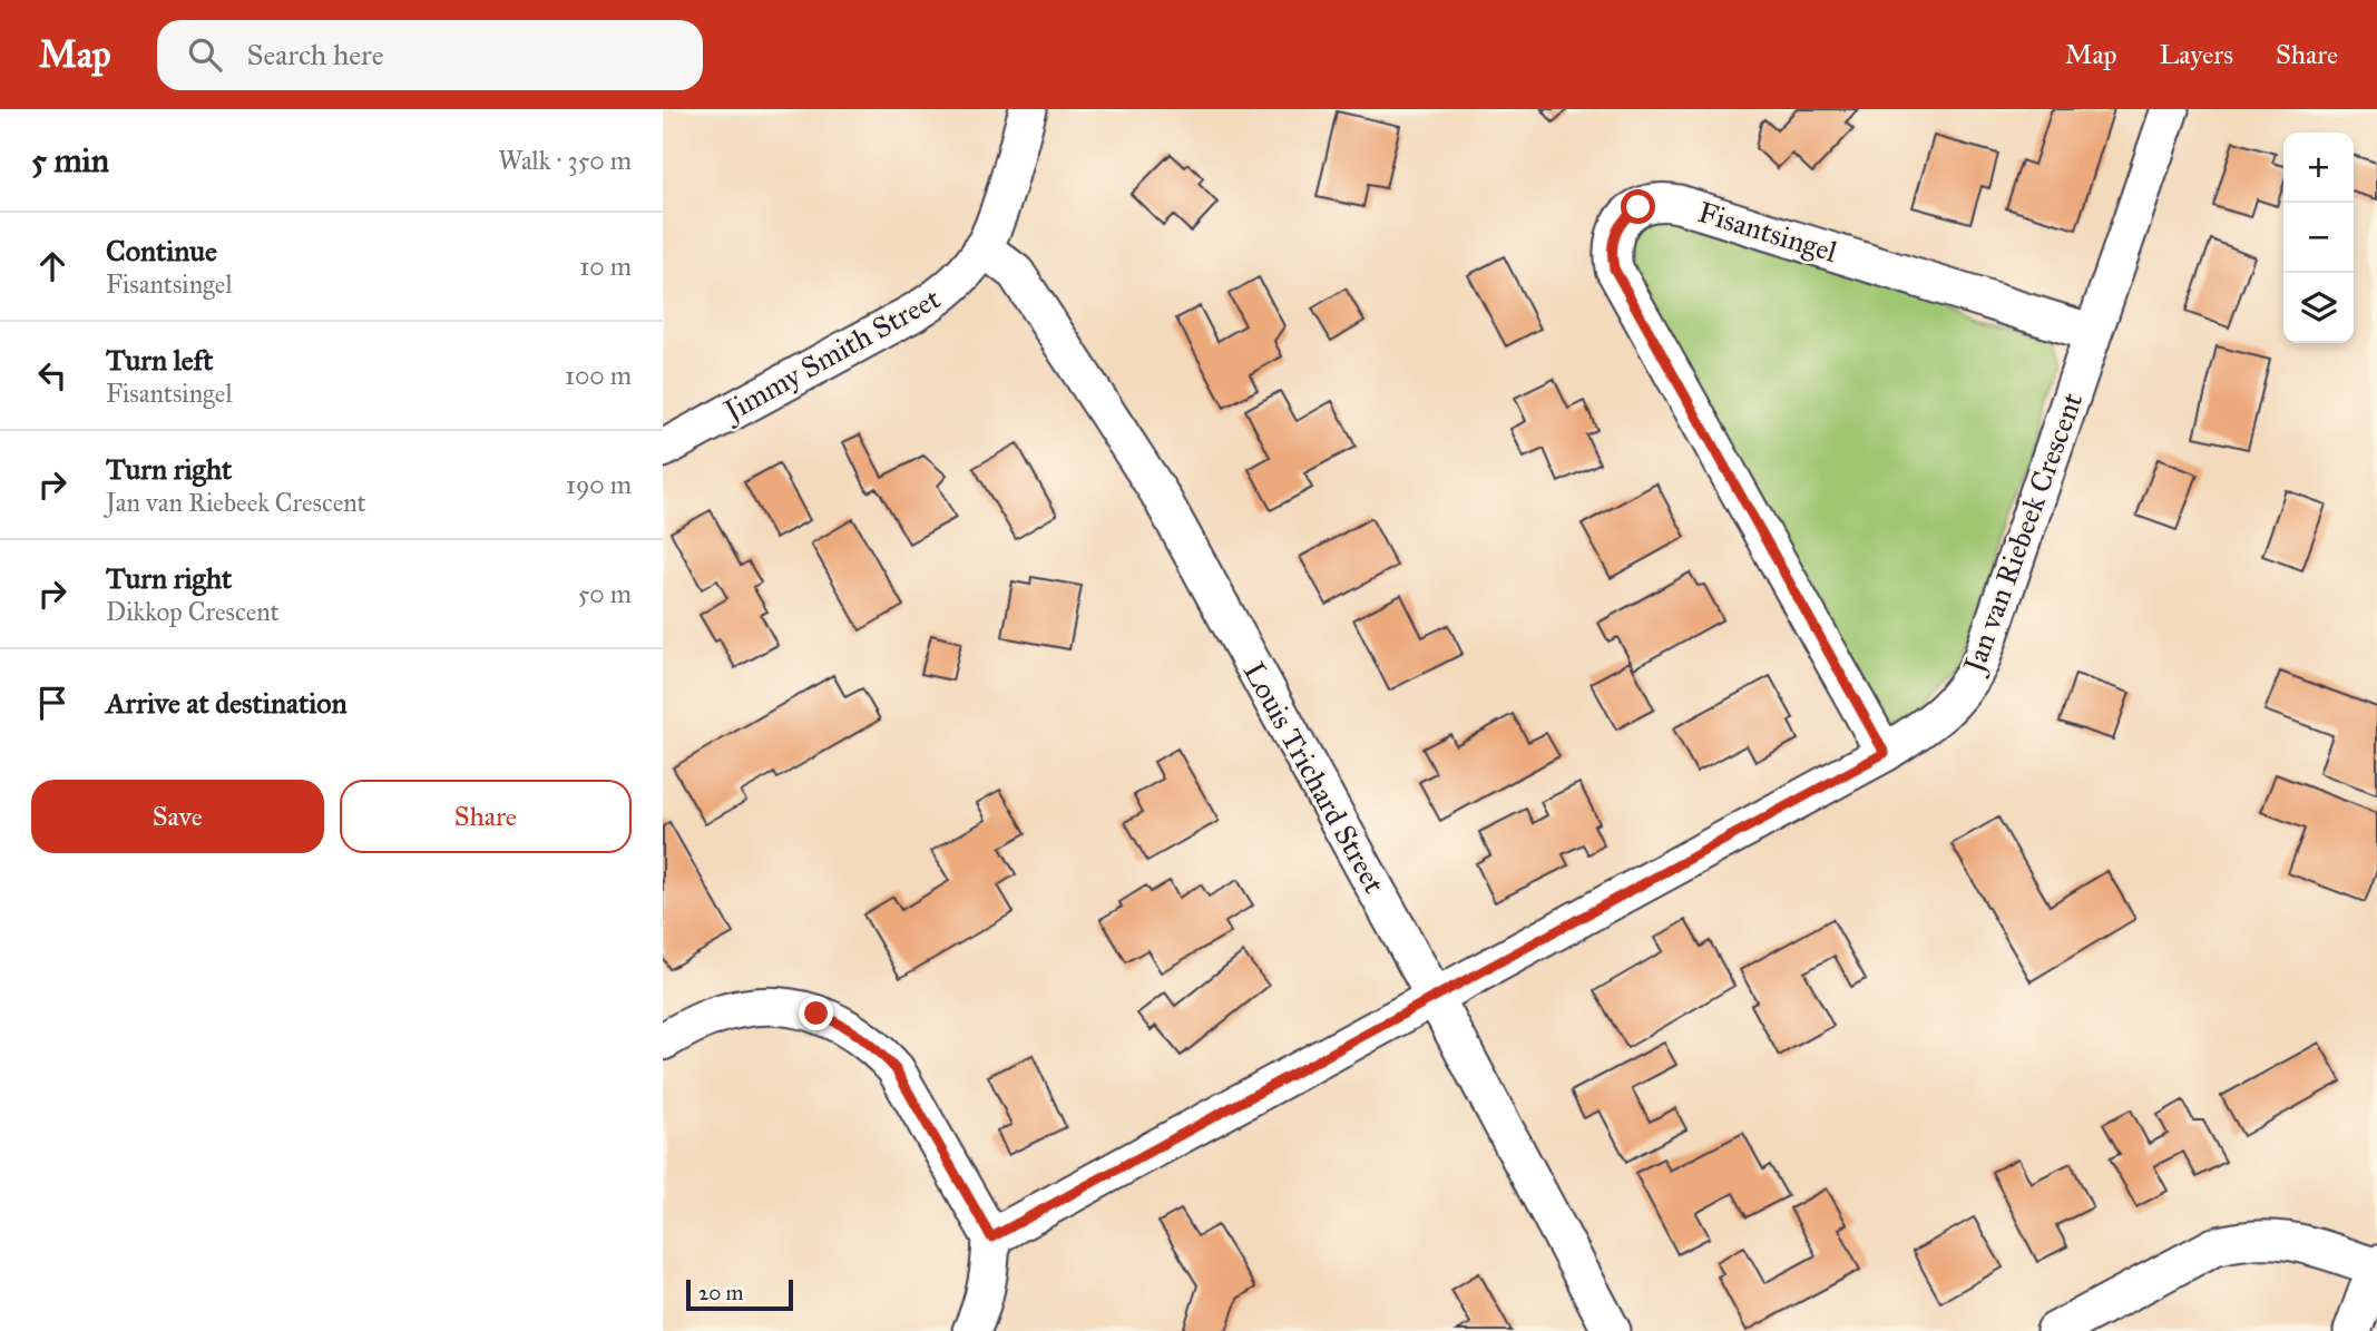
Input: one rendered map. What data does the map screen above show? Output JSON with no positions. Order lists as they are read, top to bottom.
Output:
{
  "streets": {
    "street": [
      "Fisantsingel",
      "Jimmy Smith Street",
      "Jan van Riebeek Crescent",
      "Louis Trichard Street"
    ]
  },
  "crossings": [
    ["Fisantsingel", "Jan van Riebeek Crescent"],
    ["Jimmy Smith Street", "Louis Trichard Street"],
    ["Jan van Riebeek Crescent", "Louis Trichard Street"]
  ],
  "scale_bar": "20 m",
  "page": {
    "header": "Map",
    "search": "Search here",
    "nav": ["Map", "Layers", "Share"],
    "heading": ["5 min", "Walk · 350 m"],
    "map_buttons": ["+", "−"],
    "list": [
      ["Continue", "Fisantsingel", "10 m"],
      ["Turn left", "Fisantsingel", "100 m"],
      ["Turn right", "Jan van Riebeek Crescent", "190 m"],
      ["Turn right", "Dikkop Crescent", "50 m"],
      "Arrive at destination"
    ],
    "buttons": ["Save", "Share"],
    "scale": "20 m"
  }
}
